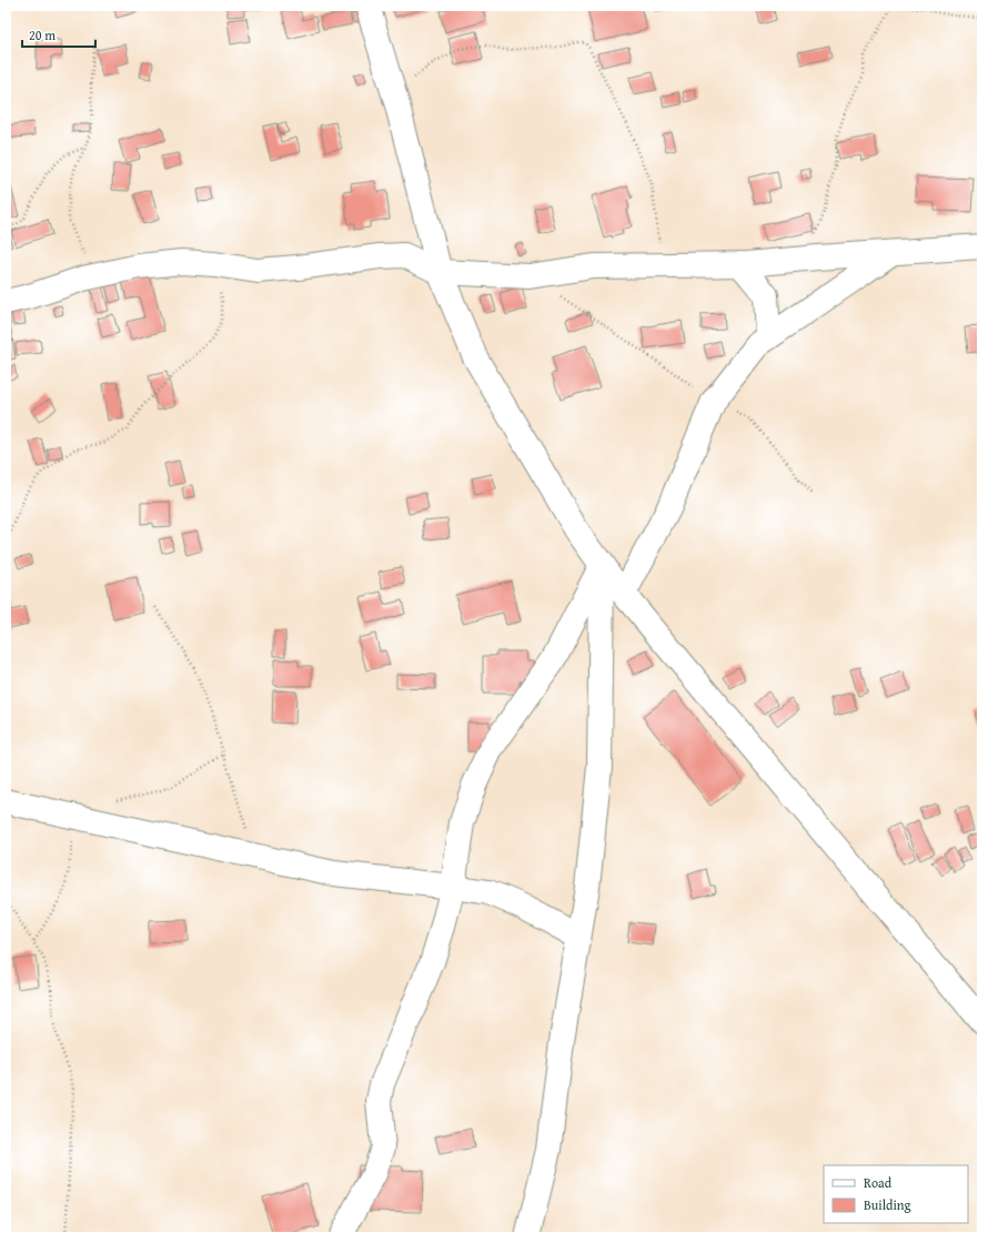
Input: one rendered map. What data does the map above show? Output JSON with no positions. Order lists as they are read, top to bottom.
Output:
{
  "legend": ["Road", "Building"],
  "scale_bar": "20 m"
}
